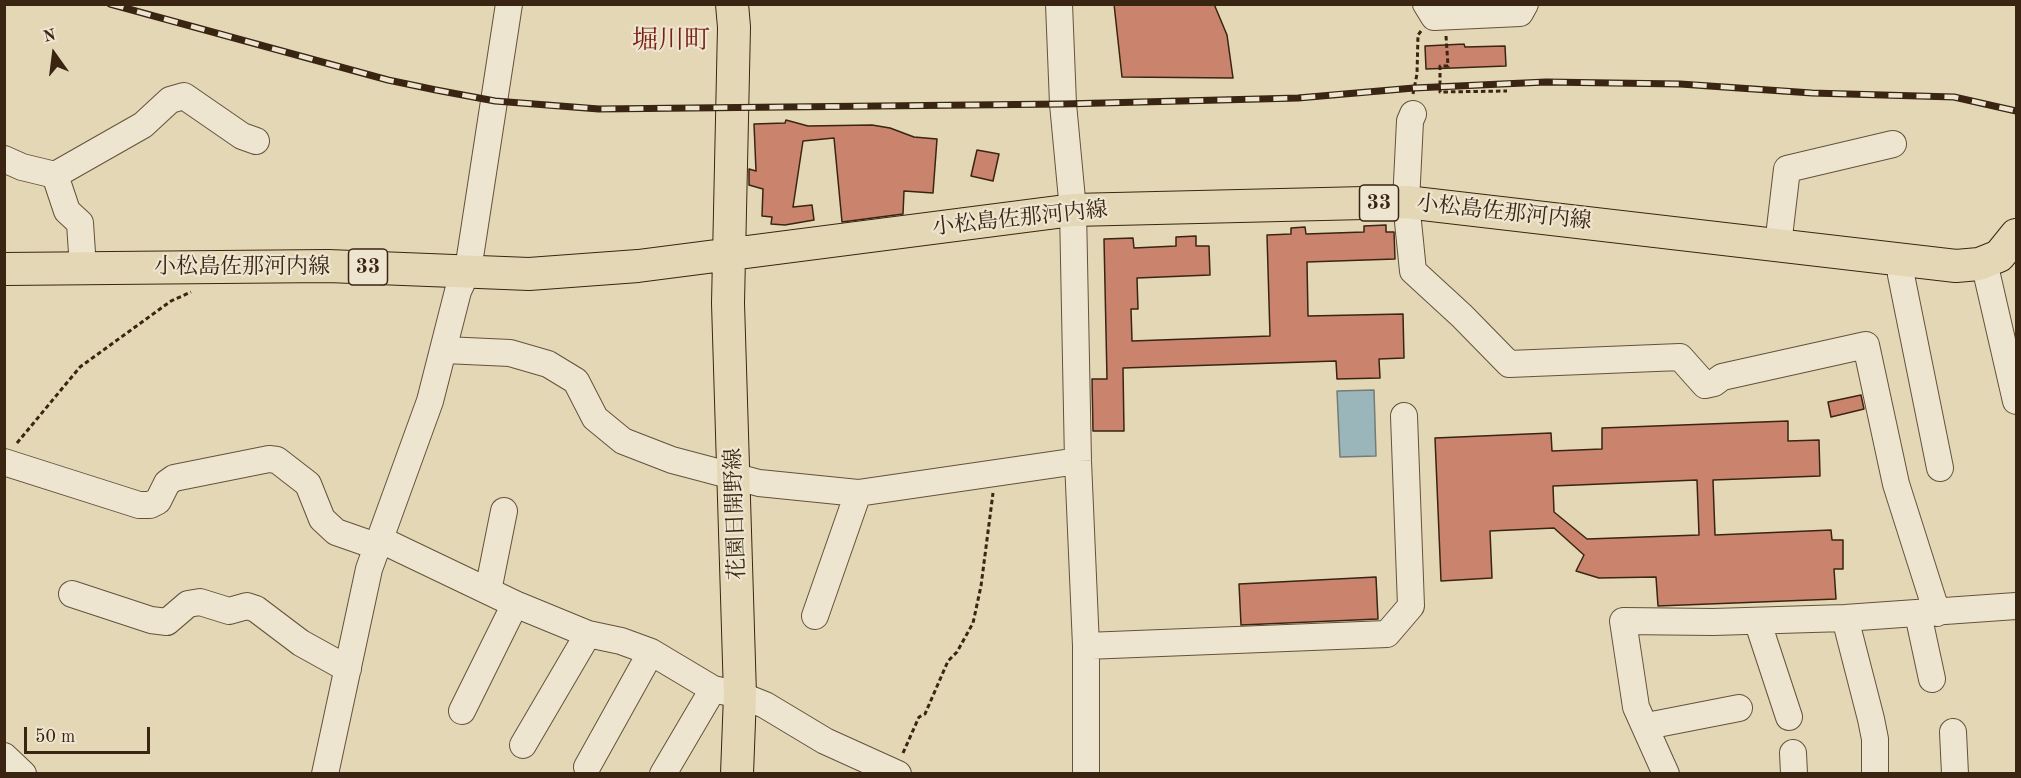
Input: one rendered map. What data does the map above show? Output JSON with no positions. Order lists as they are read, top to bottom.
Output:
{
  "streets": {
    "main road": ["33", "小松島佐那河内線", "花園日開野線"]
  },
  "crossings": [
    ["小松島佐那河内線", "花園日開野線"]
  ],
  "districts": ["堀川町"],
  "scale_bar": "50 m",
  "north": "top"
}
